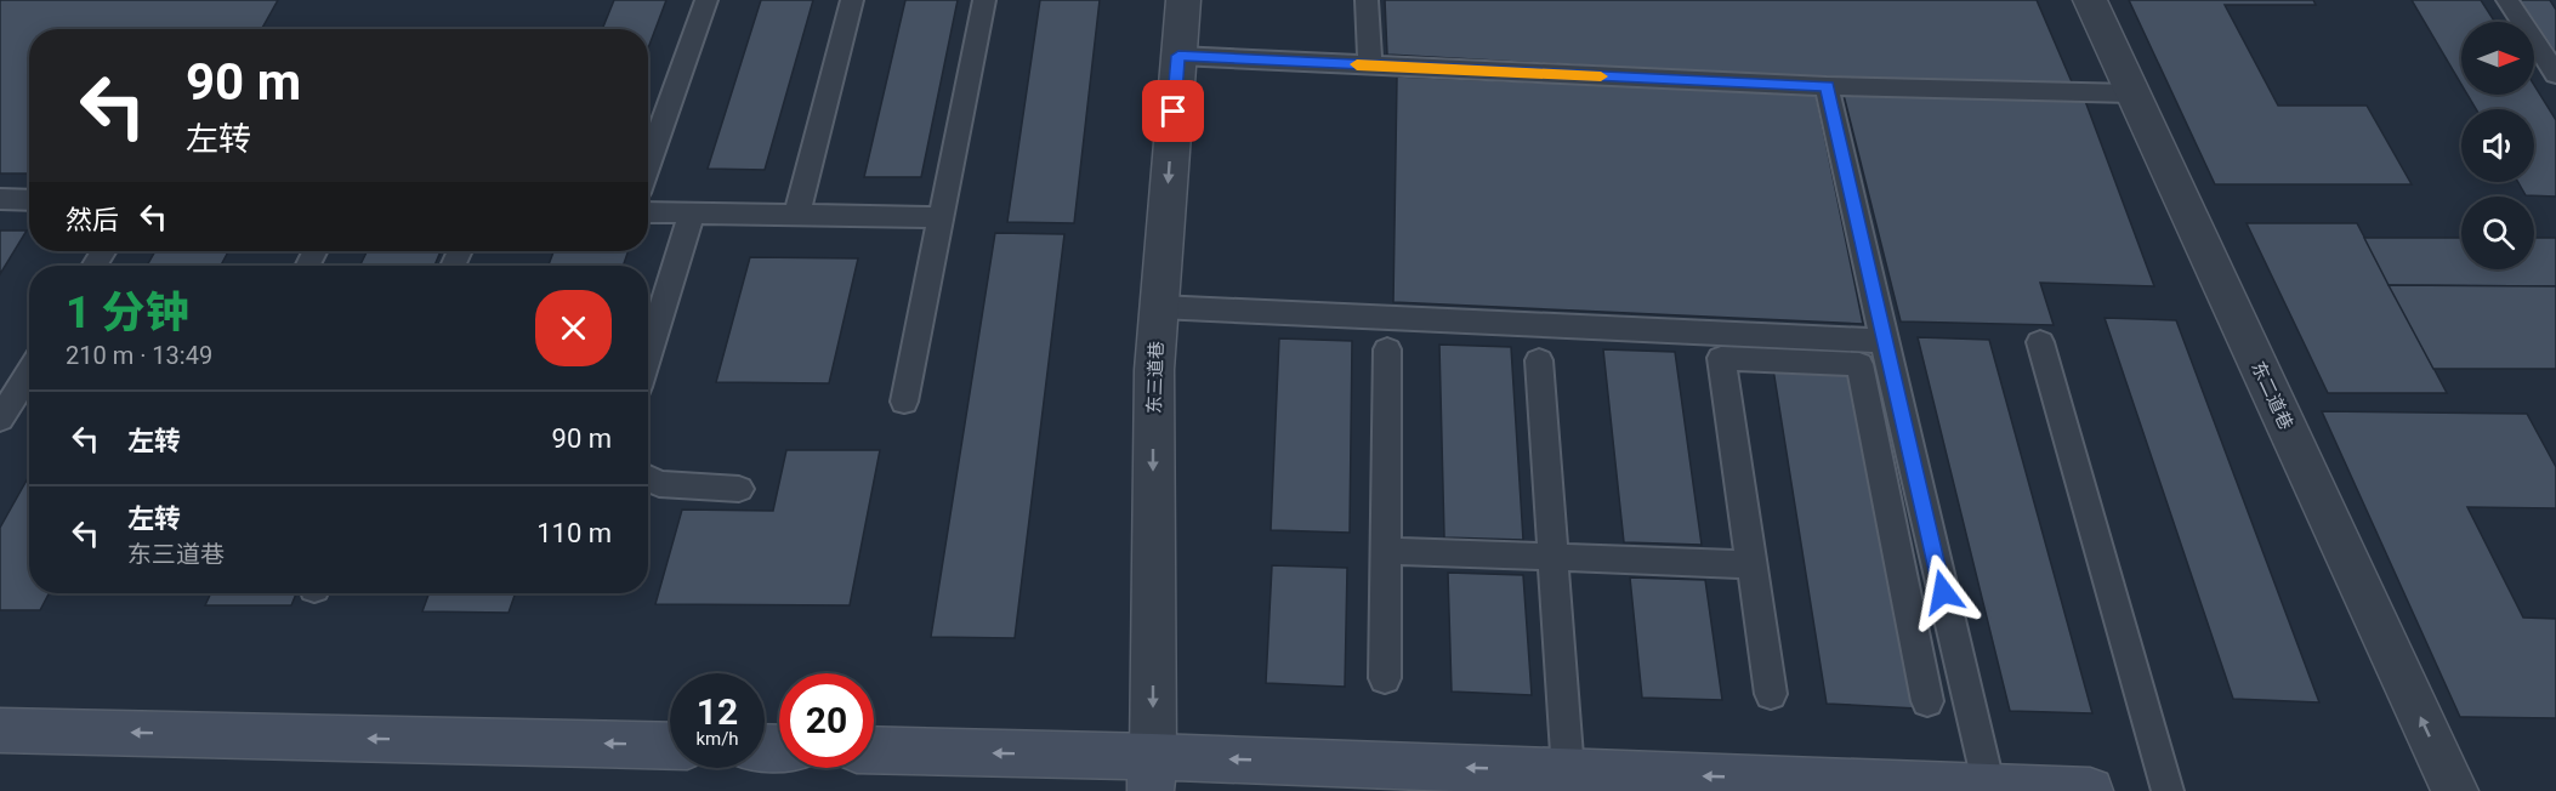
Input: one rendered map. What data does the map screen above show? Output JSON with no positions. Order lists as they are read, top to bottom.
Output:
{
  "streets": {
    "street": ["东三道巷", "东二道巷"]
  },
  "one_way": ["东三道巷"],
  "north": "right",
  "page": {
    "turn": ["90 m", "左转"],
    "then": "然后",
    "heading": ["1 分钟", "210 m · 13:49"],
    "list": [
      {
        "name": "左转",
        "value": "90 m"
      },
      {
        "name": "左转",
        "note": "东三道巷",
        "value": "110 m"
      }
    ],
    "speed": "12 km/h",
    "limit": "20"
  }
}
